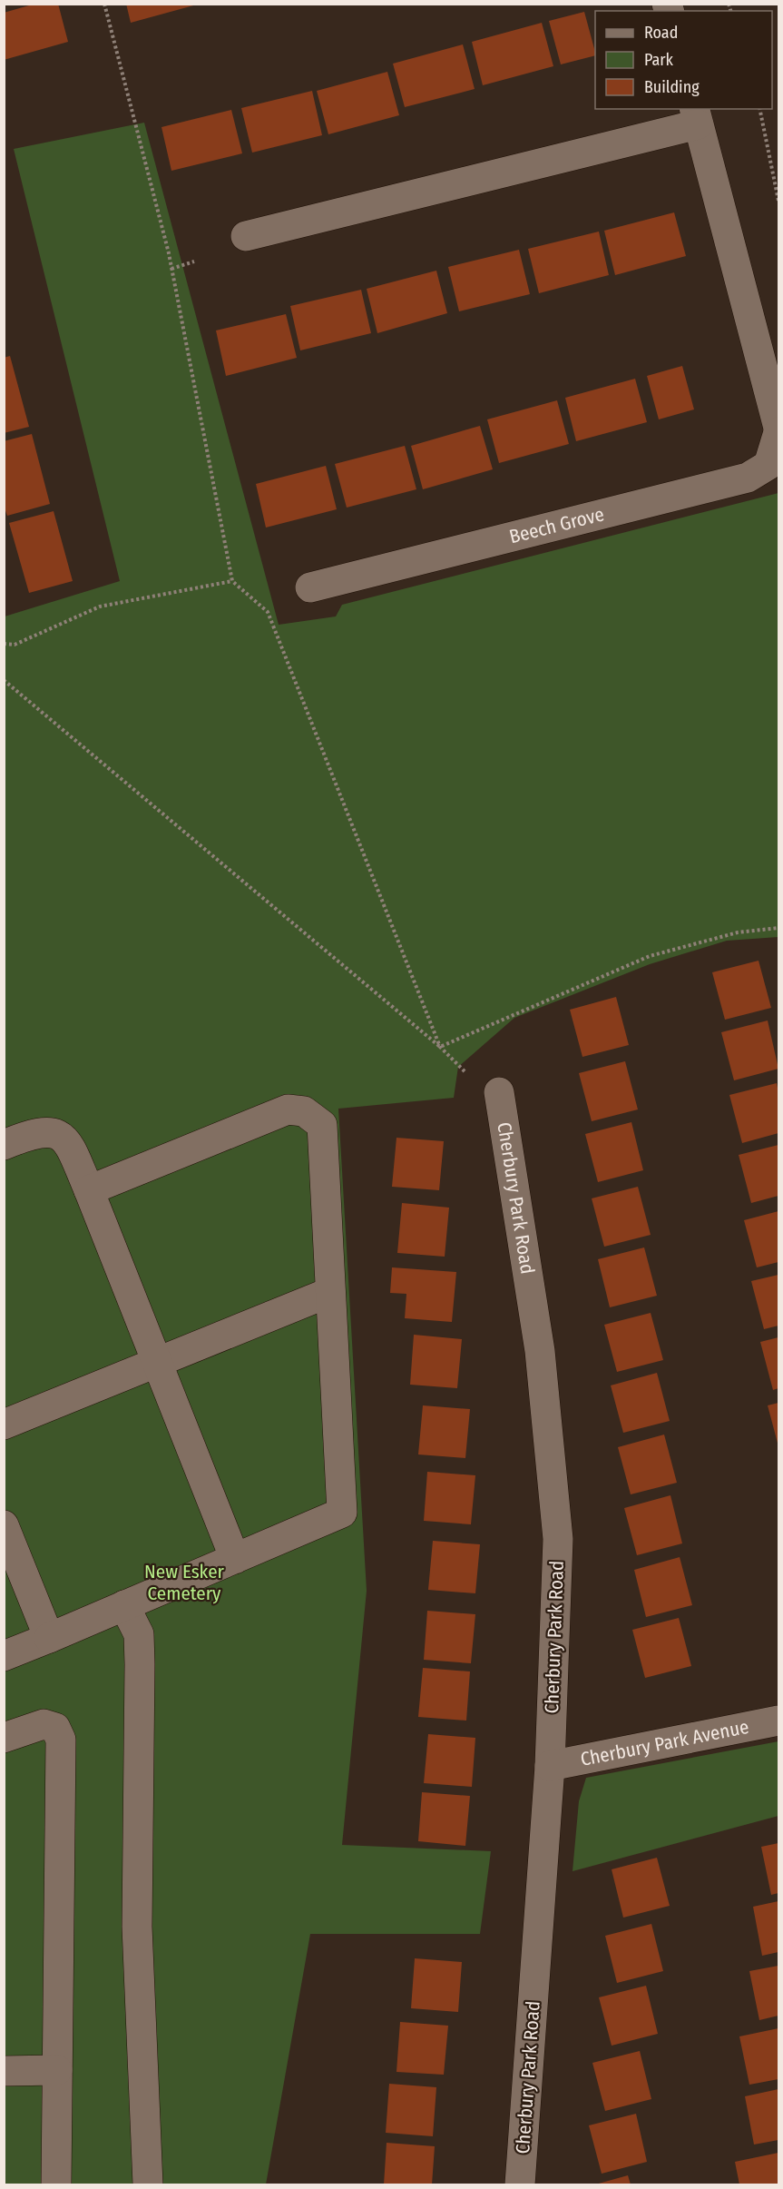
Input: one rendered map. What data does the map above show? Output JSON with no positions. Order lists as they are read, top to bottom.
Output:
{
  "streets": {
    "street": ["Beech Grove", "Cherbury Park Road", "Cherbury Park Avenue"]
  },
  "crossings": [
    ["Cherbury Park Road", "Cherbury Park Avenue"]
  ],
  "parks": ["New Esker Cemetery"],
  "legend": ["Road", "Park", "Building"]
}
